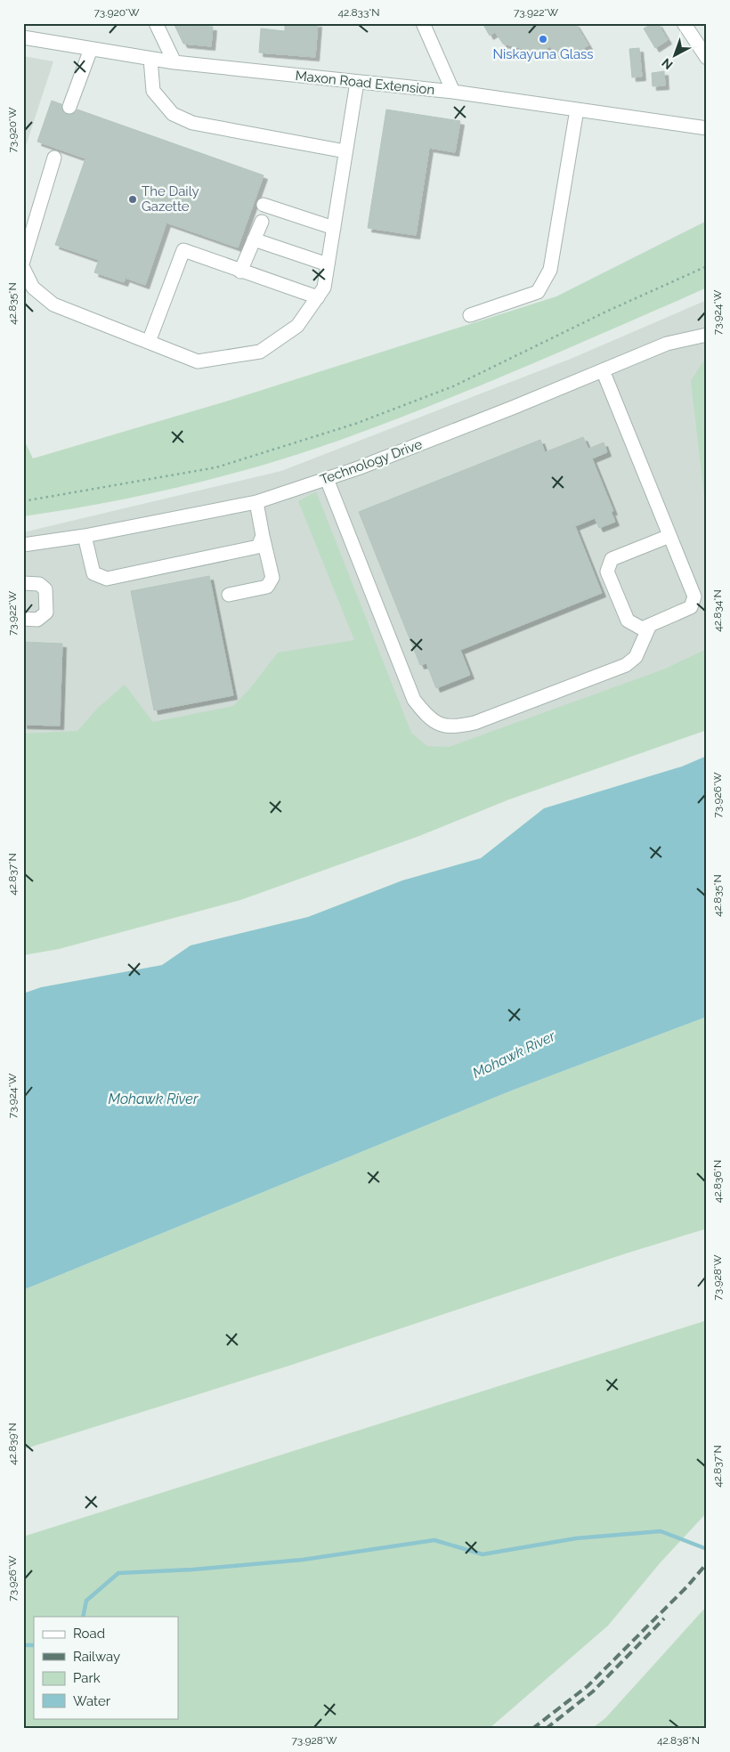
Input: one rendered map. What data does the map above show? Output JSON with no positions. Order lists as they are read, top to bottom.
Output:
{
  "streets": {
    "street": ["Maxon Road Extension", "Technology Drive"]
  },
  "water": ["Mohawk River"],
  "places": ["Niskayuna Glass", "The Daily Gazette"],
  "legend": [
    "Road",
    "Railway",
    "Park",
    "Water"
  ],
  "north": "bottom left",
  "coordinates": [
    "73.920°W",
    "42.833°N",
    "73.922°W",
    "42.835°N",
    "73.924°W",
    "42.834°N",
    "73.926°W",
    "42.837°N",
    "42.836°N",
    "73.928°W",
    "42.839°N",
    "42.838°N"
  ]
}
